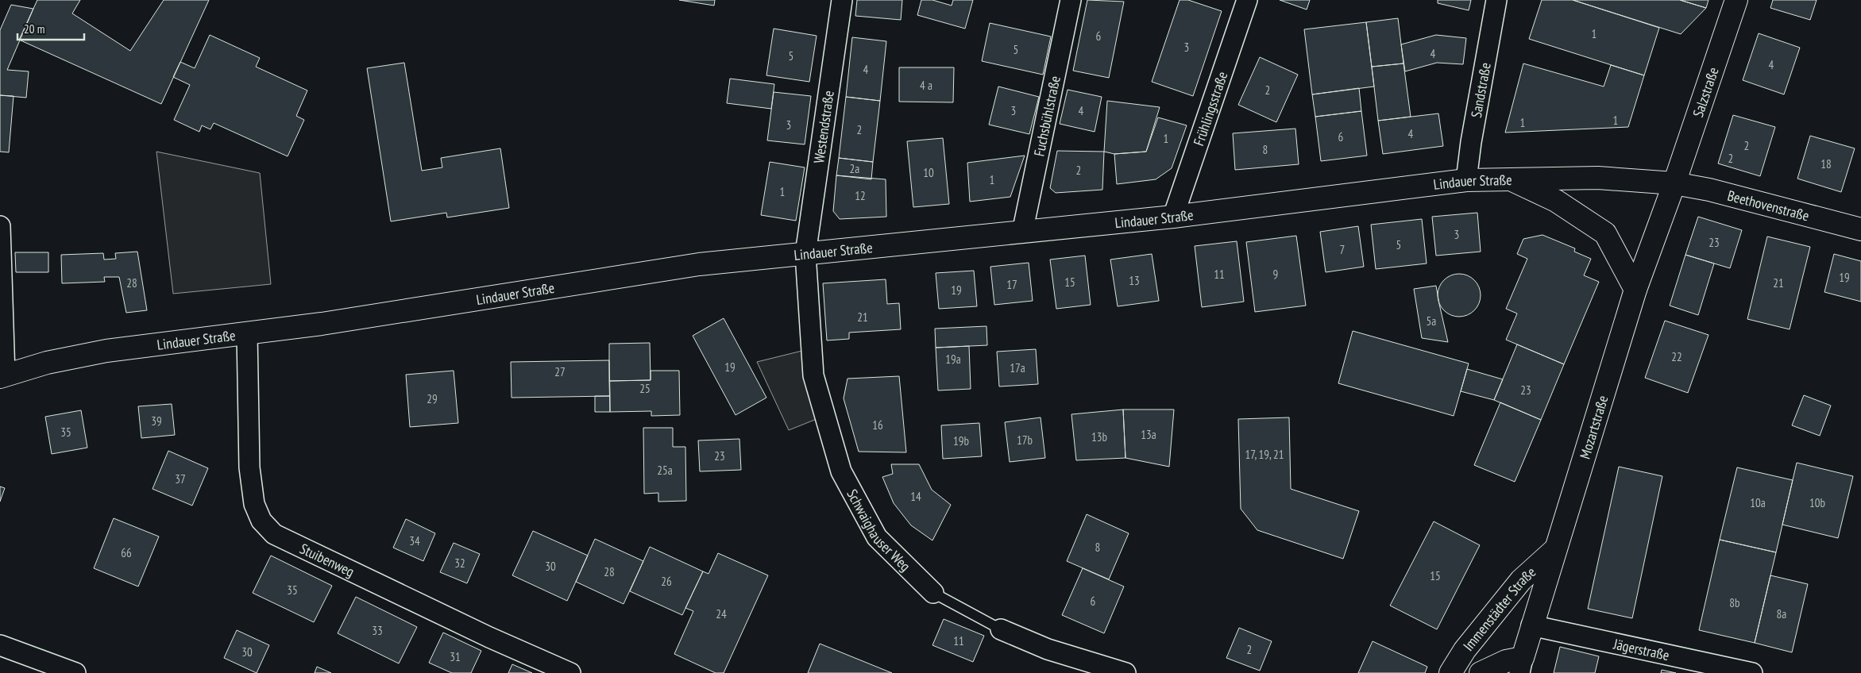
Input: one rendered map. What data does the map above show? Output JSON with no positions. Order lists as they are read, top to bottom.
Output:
{
  "streets": {
    "street": [
      "Sandstraße",
      "Salzstraße",
      "Frühlingsstraße",
      "Fuchsbühlstraße",
      "Westendstraße",
      "Lindauer Straße",
      "Beethovenstraße",
      "Mozartstraße",
      "Schwaighauser Weg",
      "Stuibenweg",
      "Immenstädter Straße",
      "Jägerstraße"
    ]
  },
  "crossings": [
    ["Sandstraße", "Lindauer Straße"],
    ["Salzstraße", "Lindauer Straße"],
    ["Salzstraße", "Beethovenstraße"],
    ["Salzstraße", "Mozartstraße"],
    ["Frühlingsstraße", "Lindauer Straße"],
    ["Fuchsbühlstraße", "Lindauer Straße"],
    ["Westendstraße", "Lindauer Straße"],
    ["Westendstraße", "Schwaighauser Weg"],
    ["Lindauer Straße", "Beethovenstraße"],
    ["Lindauer Straße", "Mozartstraße"],
    ["Lindauer Straße", "Schwaighauser Weg"],
    ["Lindauer Straße", "Stuibenweg"],
    ["Beethovenstraße", "Mozartstraße"],
    ["Mozartstraße", "Immenstädter Straße"],
    ["Mozartstraße", "Jägerstraße"]
  ],
  "house_numbers": [
    "1",
    "6",
    "3",
    "5",
    "4",
    "5",
    "4",
    "4",
    "4 a",
    "2",
    "3",
    "4",
    "1",
    "1",
    "3",
    "2",
    "4",
    "6",
    "1",
    "2",
    "8",
    "2",
    "18",
    "2a",
    "2",
    "10",
    "1",
    "1",
    "12",
    "3",
    "23",
    "5",
    "7",
    "11",
    "9",
    "19",
    "13",
    "15",
    "28",
    "21",
    "17",
    "19",
    "21",
    "5a",
    "22",
    "19a",
    "19",
    "17a",
    "27",
    "25",
    "23",
    "29",
    "39",
    "16",
    "35",
    "13a",
    "13b",
    "17b",
    "19b",
    "17, 19, 21",
    "23",
    "25a",
    "37",
    "14",
    "10a",
    "10b",
    "34",
    "8",
    "66",
    "32",
    "30",
    "28",
    "15",
    "26",
    "35",
    "6",
    "8b",
    "24",
    "8a",
    "33",
    "11",
    "2",
    "30",
    "31"
  ],
  "scale_bar": "20 m"
}
